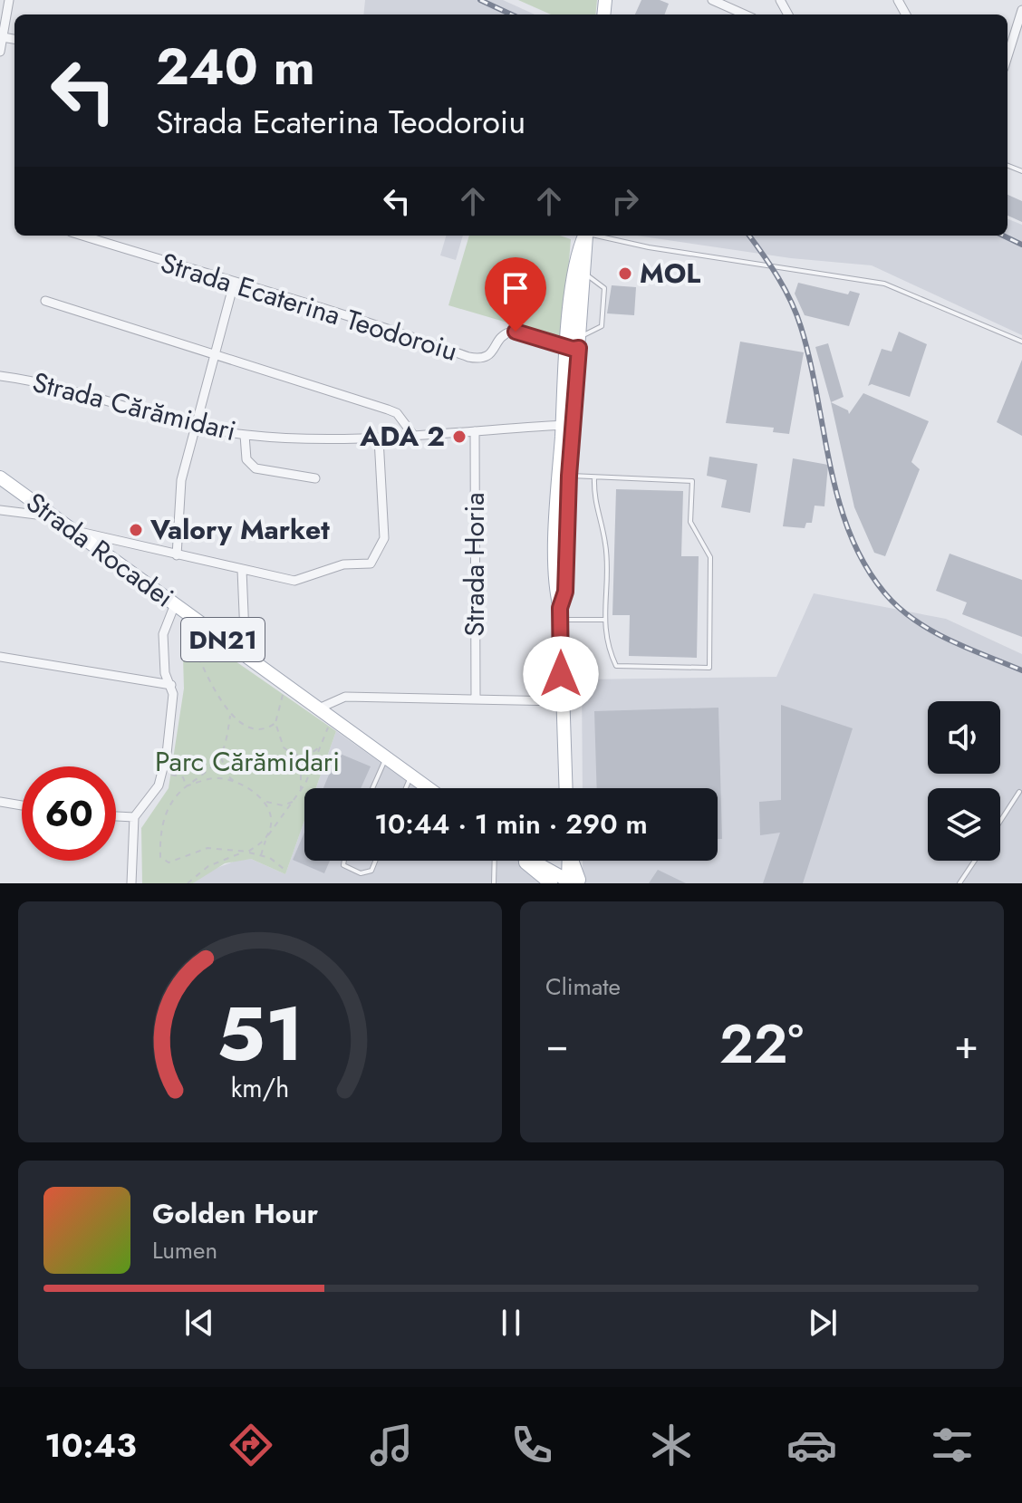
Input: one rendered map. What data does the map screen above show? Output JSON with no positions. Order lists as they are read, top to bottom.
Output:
{
  "streets": {
    "main road": ["Strada Rocadei", "DN21"],
    "street": ["Strada Ecaterina Teodoroiu", "Strada Cărămidari", "Strada Horia"]
  },
  "crossings": [
    ["Strada Cărămidari", "Strada Horia"]
  ],
  "parks": ["Parc Cărămidari"],
  "places": ["MOL", "ADA 2", "Valory Market"],
  "page": {
    "turn": ["240 m", "Strada Ecaterina Teodoroiu"],
    "limit": "60",
    "trip": "10:44 · 1 min · 290 m",
    "tile": "Climate",
    "heat": ["−", "22°", "+"],
    "song": ["Golden Hour", "Lumen"],
    "tabs": "10:43",
    "gauge": ["51", "km/h"]
  }
}
